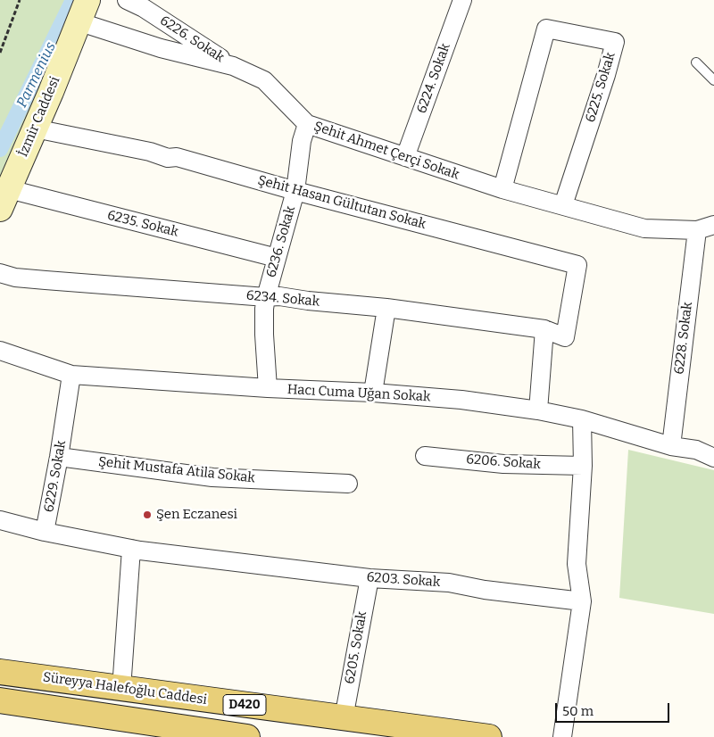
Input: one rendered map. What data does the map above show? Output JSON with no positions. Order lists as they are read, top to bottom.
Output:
{
  "streets": {
    "main road": ["Süreyya Halefoğlu Caddesi", "D420"],
    "street": [
      "6226. Sokak",
      "6224. Sokak",
      "6225. Sokak",
      "İzmir Caddesi",
      "Şehit Ahmet Çerçi Sokak",
      "Şehit Hasan Gültutan Sokak",
      "6235. Sokak",
      "6236. Sokak",
      "6234. Sokak",
      "6228. Sokak",
      "Hacı Cuma Uğan Sokak",
      "6206. Sokak",
      "Şehit Mustafa Atila Sokak",
      "6229. Sokak",
      "6203. Sokak",
      "6205. Sokak"
    ]
  },
  "crossings": [
    ["6226. Sokak", "Şehit Ahmet Çerçi Sokak"],
    ["6224. Sokak", "Şehit Ahmet Çerçi Sokak"],
    ["6225. Sokak", "Şehit Ahmet Çerçi Sokak"],
    ["İzmir Caddesi", "Şehit Ahmet Çerçi Sokak"],
    ["İzmir Caddesi", "Şehit Hasan Gültutan Sokak"],
    ["İzmir Caddesi", "6235. Sokak"],
    ["Şehit Ahmet Çerçi Sokak", "6236. Sokak"],
    ["Şehit Ahmet Çerçi Sokak", "6228. Sokak"],
    ["Şehit Hasan Gültutan Sokak", "6236. Sokak"],
    ["Şehit Hasan Gültutan Sokak", "6234. Sokak"],
    ["6235. Sokak", "6236. Sokak"],
    ["6236. Sokak", "6234. Sokak"],
    ["6236. Sokak", "Hacı Cuma Uğan Sokak"],
    ["6228. Sokak", "Hacı Cuma Uğan Sokak"],
    ["Hacı Cuma Uğan Sokak", "6229. Sokak"],
    ["Şehit Mustafa Atila Sokak", "6229. Sokak"],
    ["6229. Sokak", "6203. Sokak"],
    ["6203. Sokak", "6205. Sokak"],
    ["6205. Sokak", "Süreyya Halefoğlu Caddesi"]
  ],
  "water": ["Parmenius"],
  "places": ["Şen Eczanesi"],
  "scale_bar": "50 m"
}
